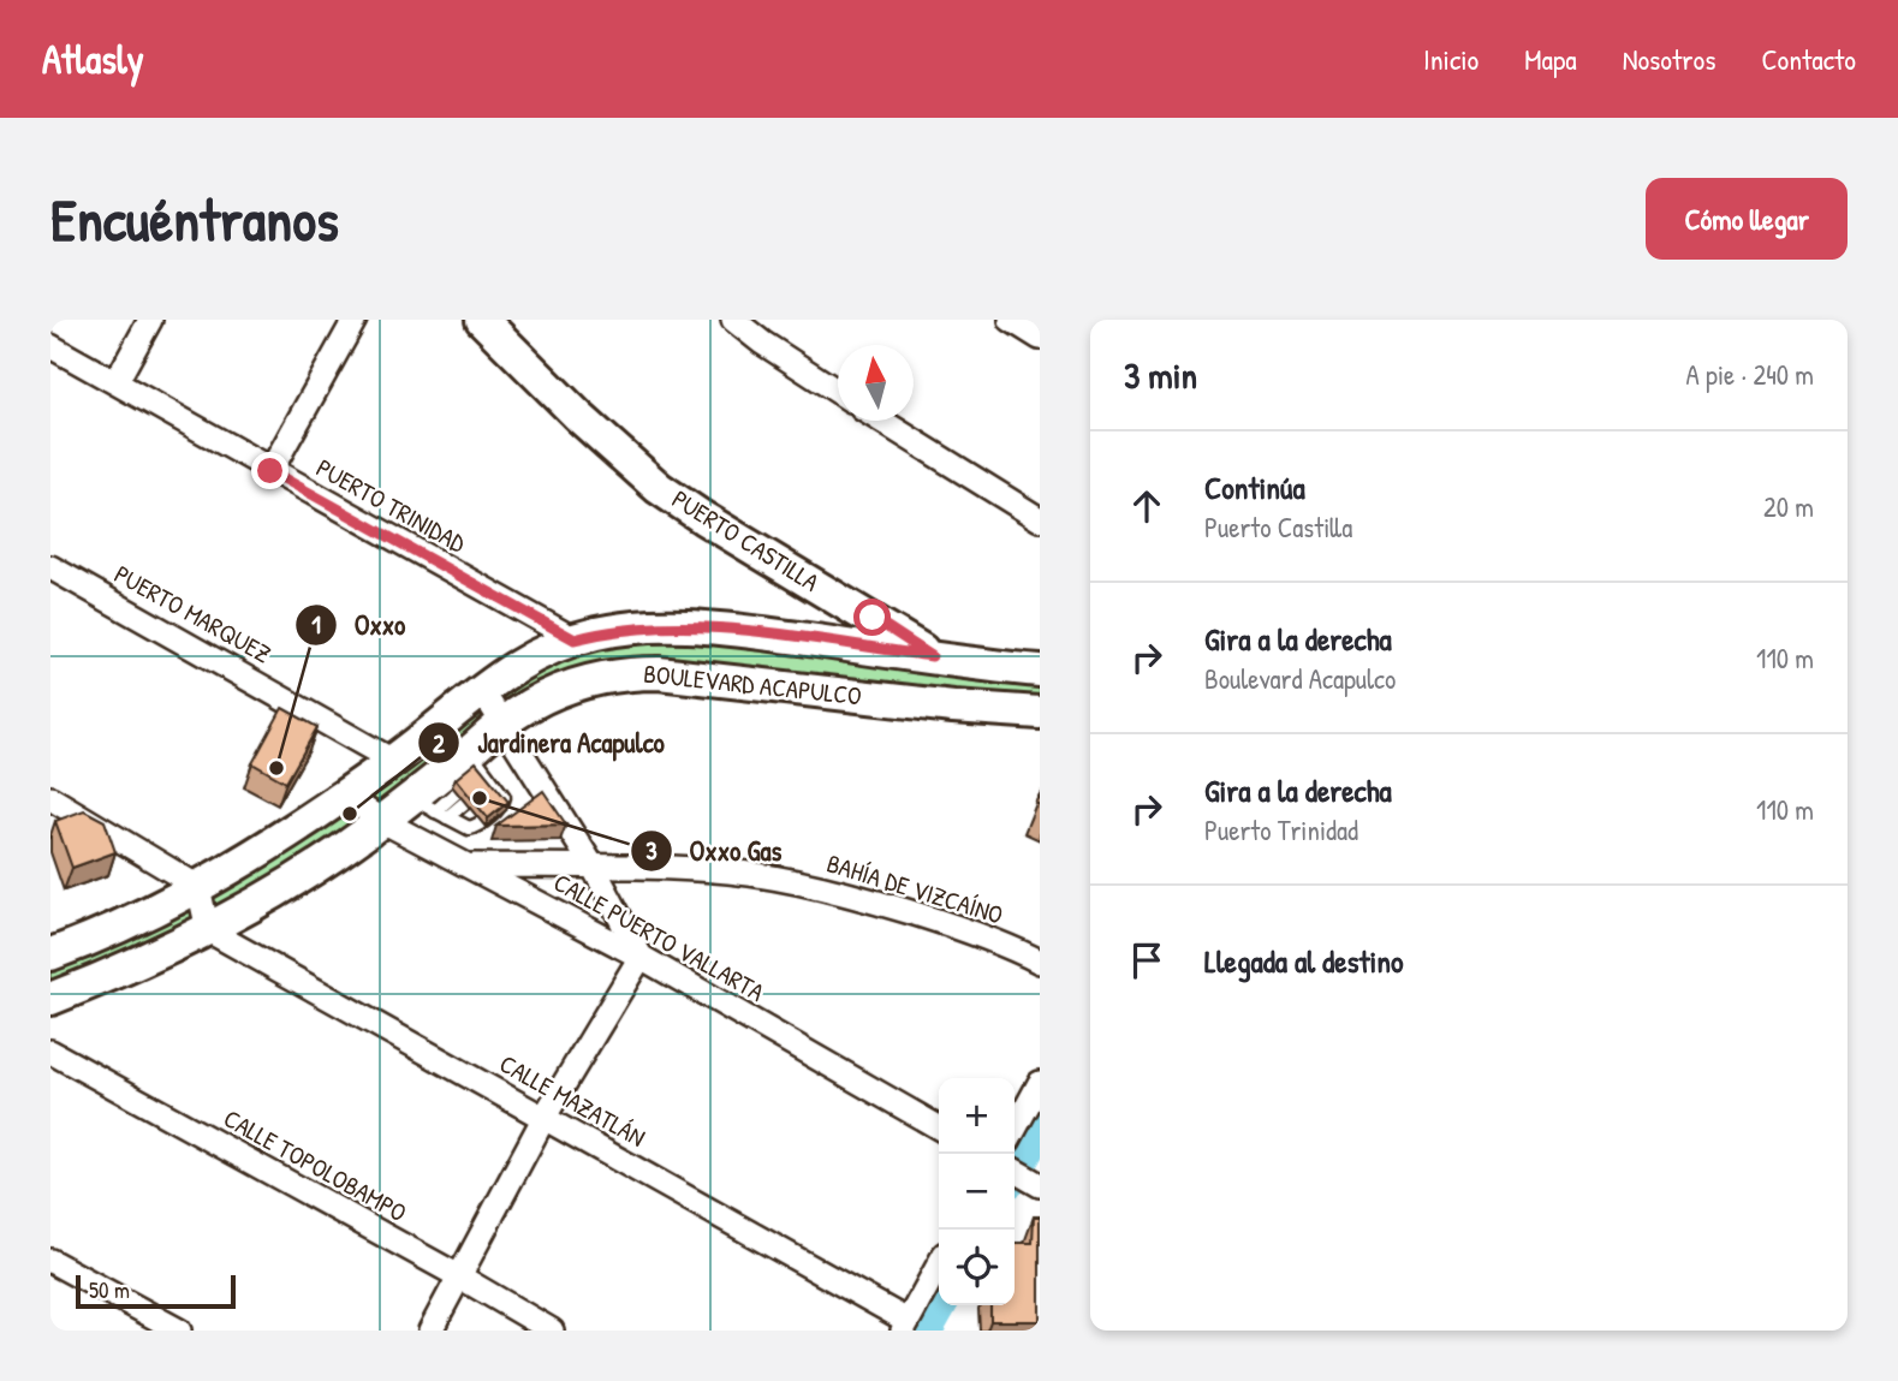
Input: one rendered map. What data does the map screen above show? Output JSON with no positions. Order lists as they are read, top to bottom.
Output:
{
  "streets": {
    "main road": ["PUERTO CASTILLA", "BOULEVARD ACAPULCO"],
    "street": [
      "PUERTO TRINIDAD",
      "PUERTO MARQUEZ",
      "BAHÍA DE VIZCAÍNO",
      "CALLE PUERTO VALLARTA",
      "CALLE MAZATLÁN",
      "CALLE TOPOLOBAMPO"
    ]
  },
  "crossings": [
    ["PUERTO TRINIDAD", "BOULEVARD ACAPULCO"],
    ["PUERTO CASTILLA", "BOULEVARD ACAPULCO"],
    ["PUERTO MARQUEZ", "BOULEVARD ACAPULCO"],
    ["BOULEVARD ACAPULCO", "CALLE PUERTO VALLARTA"],
    ["BOULEVARD ACAPULCO", "CALLE MAZATLÁN"],
    ["BAHÍA DE VIZCAÍNO", "CALLE PUERTO VALLARTA"]
  ],
  "places": ["Oxxo", "Oxxo Gas", "Jardinera Acapulco"],
  "scale_bar": "50 m",
  "north": "top",
  "page": {
    "header": "Atlasly",
    "nav": [
      "Inicio",
      "Mapa",
      "Nosotros",
      "Contacto"
    ],
    "buttons": "Cómo llegar",
    "title": "Encuéntranos",
    "heading": ["3 min", "A pie · 240 m"],
    "list": [
      ["Continúa", "Puerto Castilla", "20 m"],
      ["Gira a la derecha", "Boulevard Acapulco", "110 m"],
      ["Gira a la derecha", "Puerto Trinidad", "110 m"],
      "Llegada al destino"
    ],
    "map_buttons": ["+", "−"],
    "scale": "50 m"
  }
}
